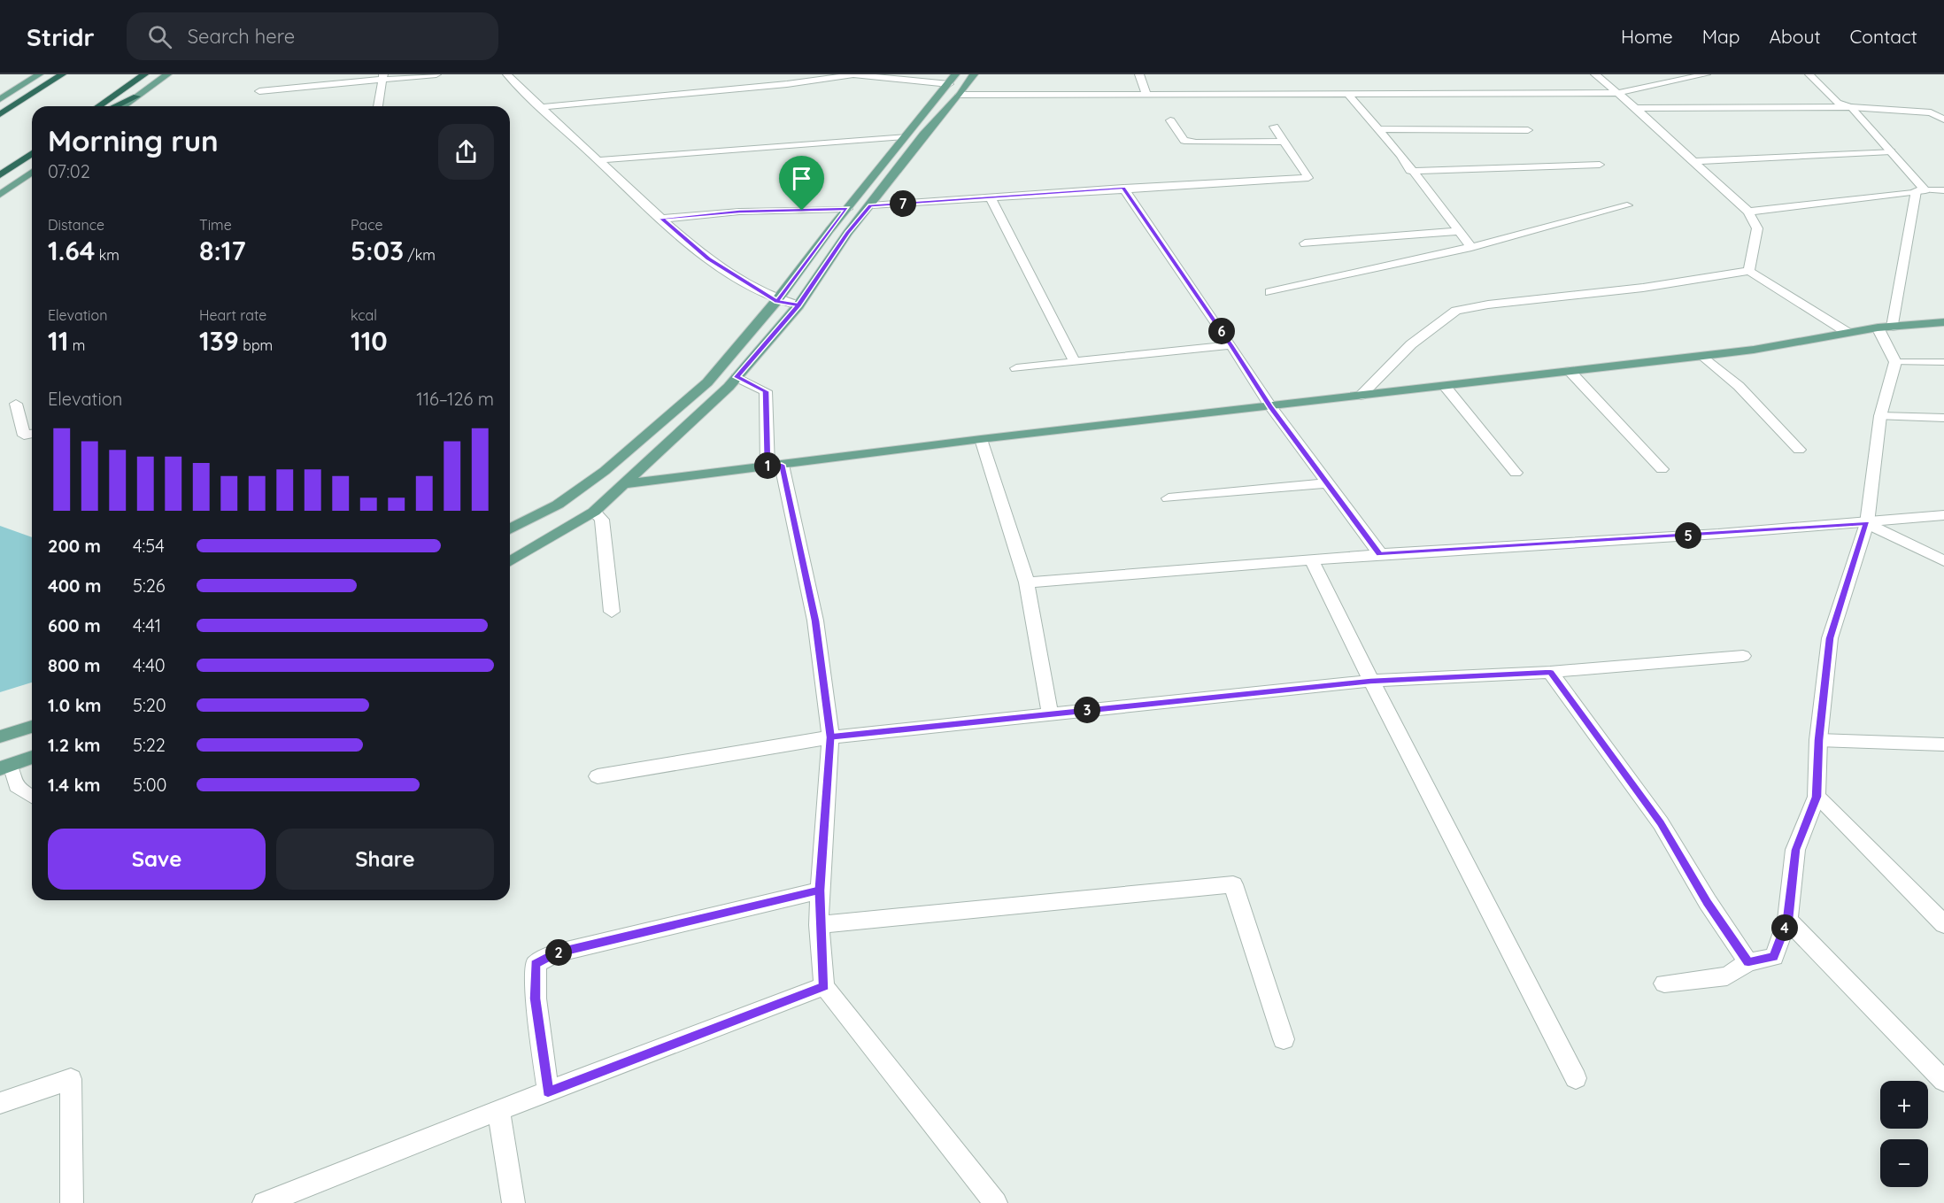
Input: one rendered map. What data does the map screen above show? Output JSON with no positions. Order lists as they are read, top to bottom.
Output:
{
  "page": {
    "header": "Stridr",
    "search": "Search here",
    "nav": [
      "Home",
      "Map",
      "About",
      "Contact"
    ],
    "heading": ["Morning run", "07:02"],
    "pins": [
      "7",
      "6",
      "1",
      "5",
      "3",
      "4",
      "2"
    ],
    "stats": [
      ["Distance", "1.64 km"],
      ["Time", "8:17"],
      ["Pace", "5:03 /km"],
      ["Elevation", "11 m"],
      ["Heart rate", "139 bpm"],
      ["kcal", "110"]
    ],
    "chart": ["Elevation", "116–126 m"],
    "list": [
      {
        "name": "200 m",
        "note": "4:54"
      },
      {
        "name": "400 m",
        "note": "5:26"
      },
      {
        "name": "600 m",
        "note": "4:41"
      },
      {
        "name": "800 m",
        "note": "4:40"
      },
      {
        "name": "1.0 km",
        "note": "5:20"
      },
      {
        "name": "1.2 km",
        "note": "5:22"
      },
      {
        "name": "1.4 km",
        "note": "5:00"
      }
    ],
    "buttons": ["Save", "Share"],
    "map_buttons": ["+", "−"]
  }
}
